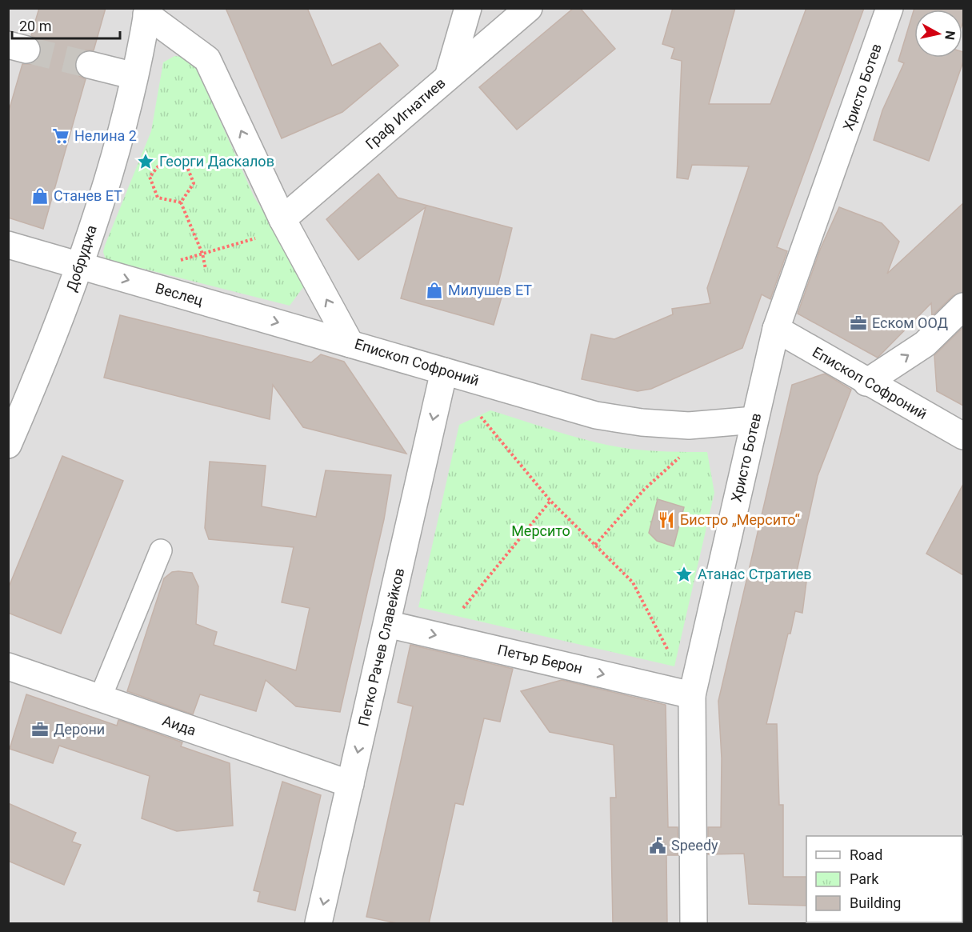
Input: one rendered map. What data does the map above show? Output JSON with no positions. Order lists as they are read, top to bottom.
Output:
{
  "streets": {
    "street": [
      "Христо Ботев",
      "Граф Игнатиев",
      "Добруджа",
      "Веслец",
      "Епископ Софроний",
      "Петко Рачев Славейков",
      "Петър Берон",
      "Аида"
    ]
  },
  "crossings": [
    ["Христо Ботев", "Епископ Софроний"],
    ["Христо Ботев", "Петър Берон"],
    ["Граф Игнатиев", "Епископ Софроний"],
    ["Добруджа", "Веслец"],
    ["Добруджа", "Епископ Софроний"],
    ["Веслец", "Епископ Софроний"],
    ["Епископ Софроний", "Петко Рачев Славейков"],
    ["Петко Рачев Славейков", "Петър Берон"],
    ["Петко Рачев Славейков", "Аида"]
  ],
  "one_way": [
    "Веслец",
    "Епископ Софроний",
    "Петко Рачев Славейков",
    "Петър Берон"
  ],
  "parks": ["Мерсито"],
  "places": {
    "supermarket": ["Нелина 2"],
    "place": ["Георги Даскалов", "Атанас Стратиев"],
    "shop": ["Станев ЕТ", "Милушев ЕТ"],
    "office": ["Еском ООД", "Дерони"],
    "restaurant": ["Бистро „Мерсито“"],
    "public building": ["Speedy"]
  },
  "legend": ["Road", "Park", "Building"],
  "scale_bar": "20 m",
  "north": "right"
}
